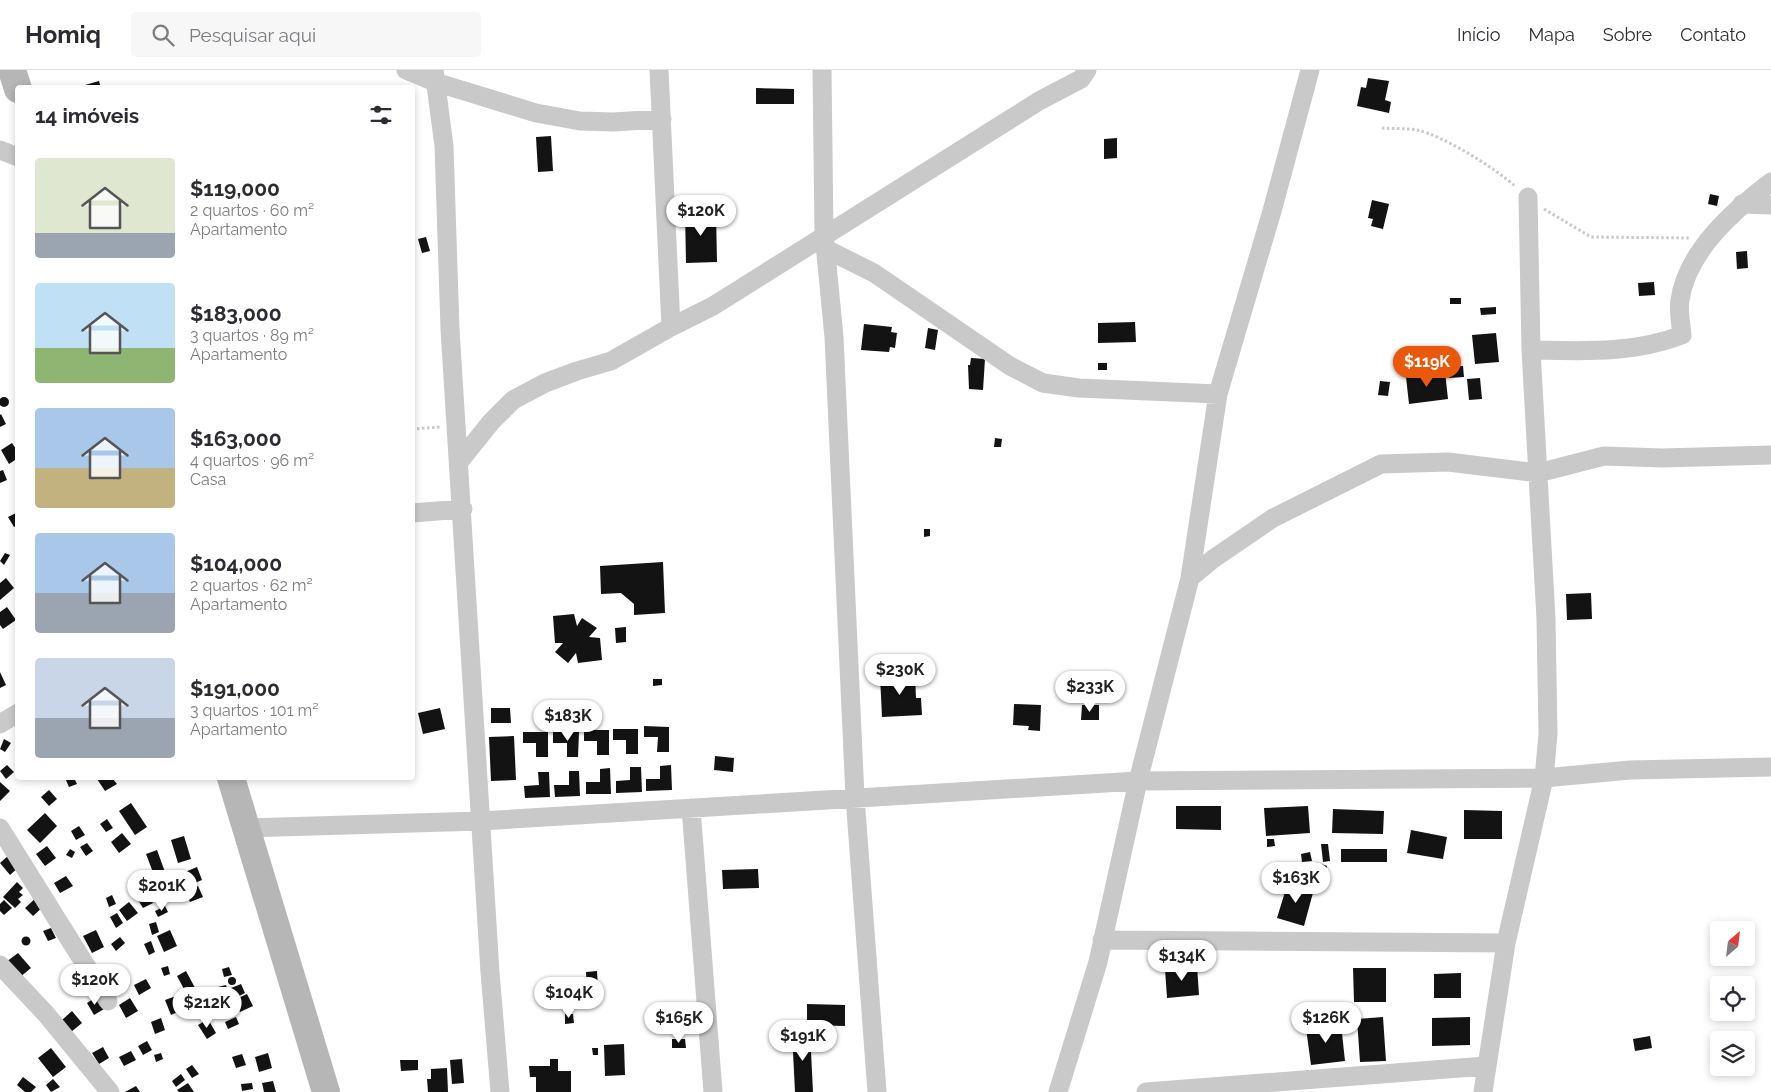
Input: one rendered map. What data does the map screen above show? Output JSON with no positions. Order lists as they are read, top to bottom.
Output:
{
  "north": "top right",
  "page": {
    "header": "Homiq",
    "search": "Pesquisar aqui",
    "nav": [
      "Início",
      "Mapa",
      "Sobre",
      "Contato"
    ],
    "heading": "14 imóveis",
    "list": [
      {
        "name": "$119,000",
        "note": "2 quartos · 60 m² · Apartamento"
      },
      {
        "name": "$183,000",
        "note": "3 quartos · 89 m² · Apartamento"
      },
      {
        "name": "$163,000",
        "note": "4 quartos · 96 m² · Casa"
      },
      {
        "name": "$104,000",
        "note": "2 quartos · 62 m² · Apartamento"
      },
      {
        "name": "$191,000",
        "note": "3 quartos · 101 m² · Apartamento"
      }
    ],
    "price": [
      "$120K",
      "$119K",
      "$230K",
      "$233K",
      "$183K",
      "$163K",
      "$201K",
      "$134K",
      "$120K",
      "$104K",
      "$212K",
      "$165K",
      "$126K",
      "$191K"
    ]
  }
}
